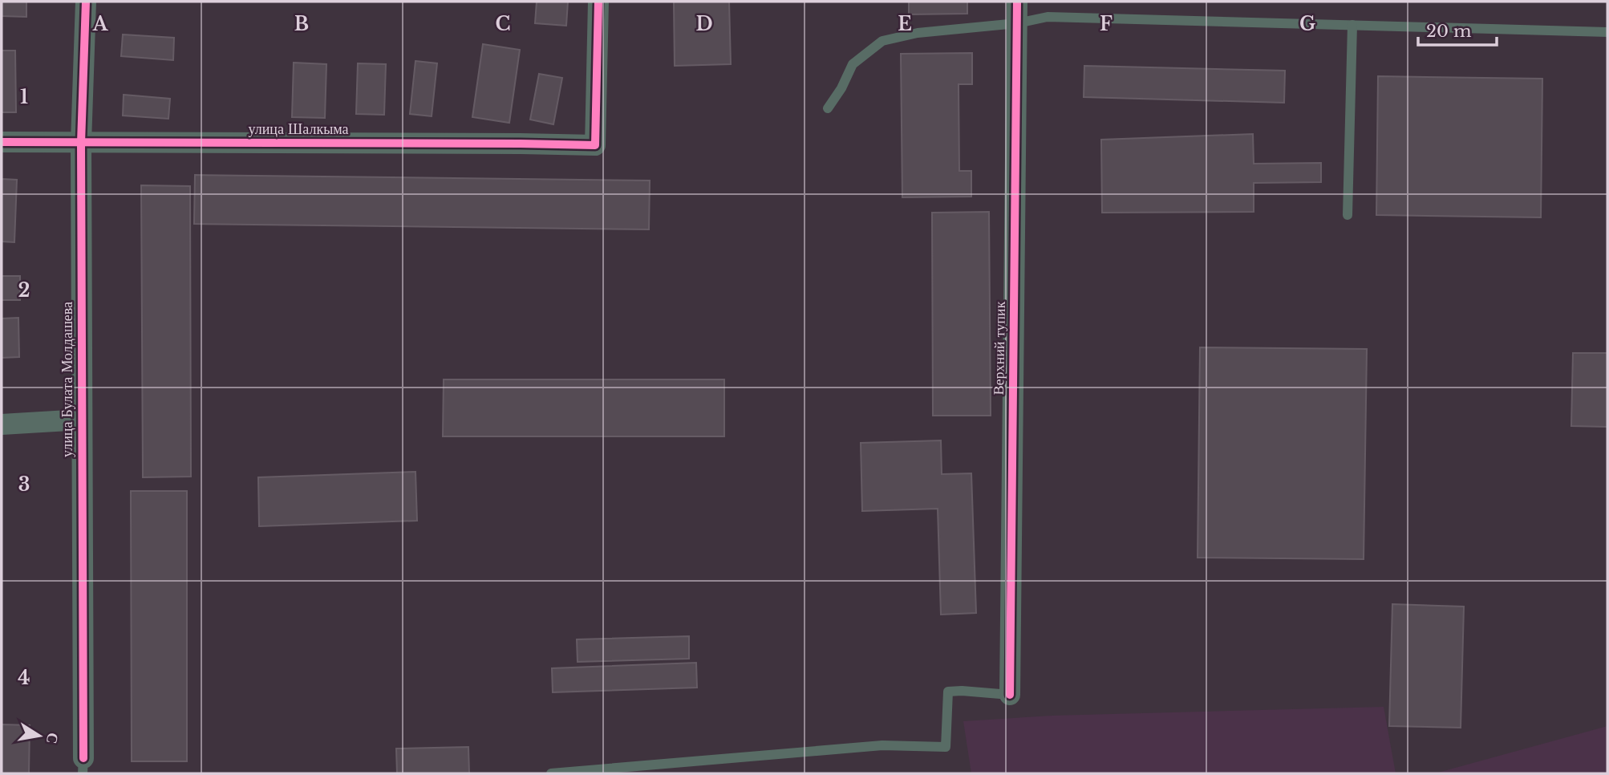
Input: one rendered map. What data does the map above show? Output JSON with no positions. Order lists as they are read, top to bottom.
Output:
{
  "streets": {
    "street": ["улица Шалкыма", "Верхний тупик", "улица Булата Молдашева"]
  },
  "crossings": [
    ["улица Шалкыма", "улица Булата Молдашева"]
  ],
  "scale_bar": "20 m",
  "north": "right",
  "grid": {
    "columns": [
      "A",
      "B",
      "C",
      "D",
      "E",
      "F",
      "G"
    ],
    "rows": [
      "1",
      "2",
      "3",
      "4"
    ]
  }
}
